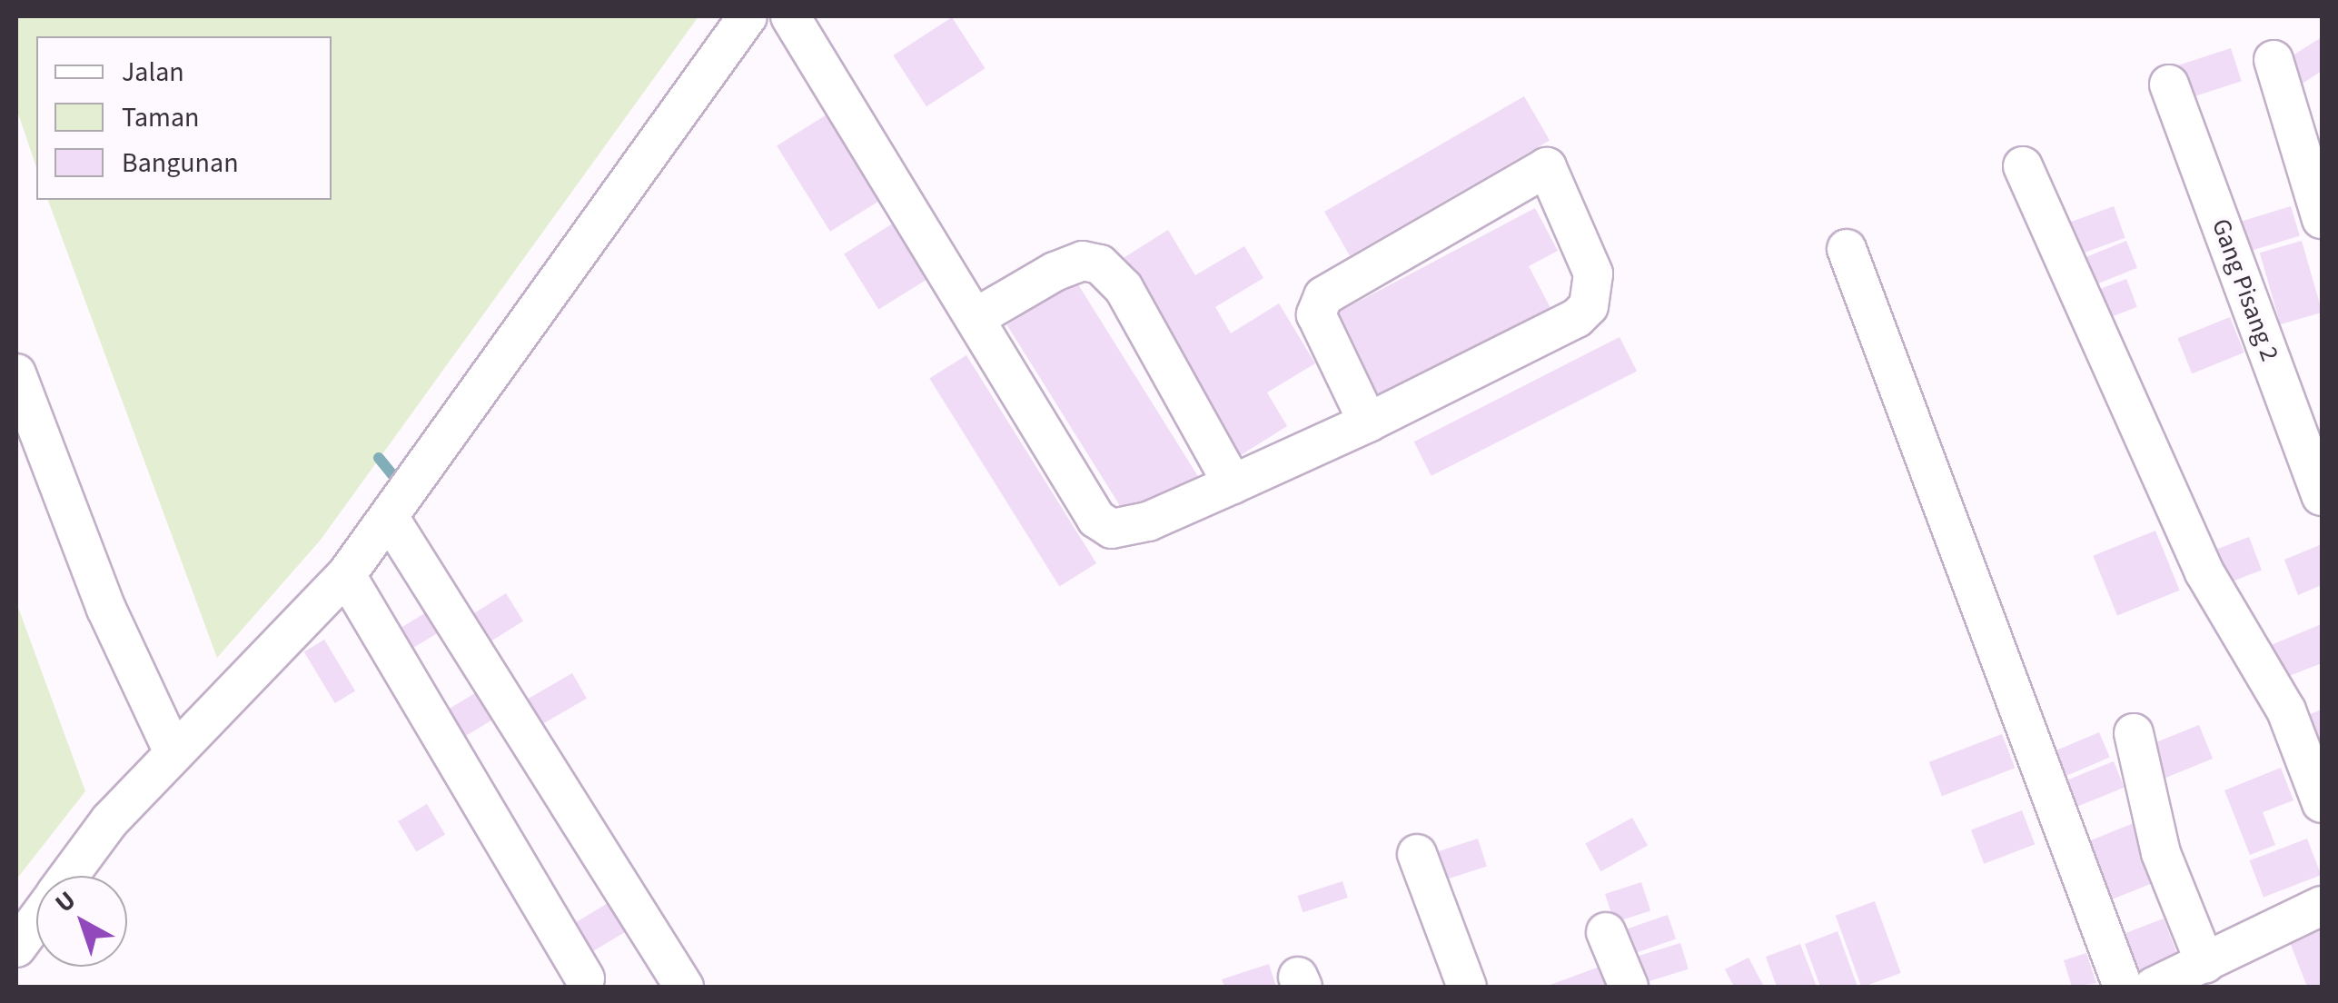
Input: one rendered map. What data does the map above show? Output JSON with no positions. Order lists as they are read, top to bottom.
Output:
{
  "streets": {
    "street": ["Gang Pisang 2"]
  },
  "legend": ["Jalan", "Taman", "Bangunan"],
  "north": "top left"
}
